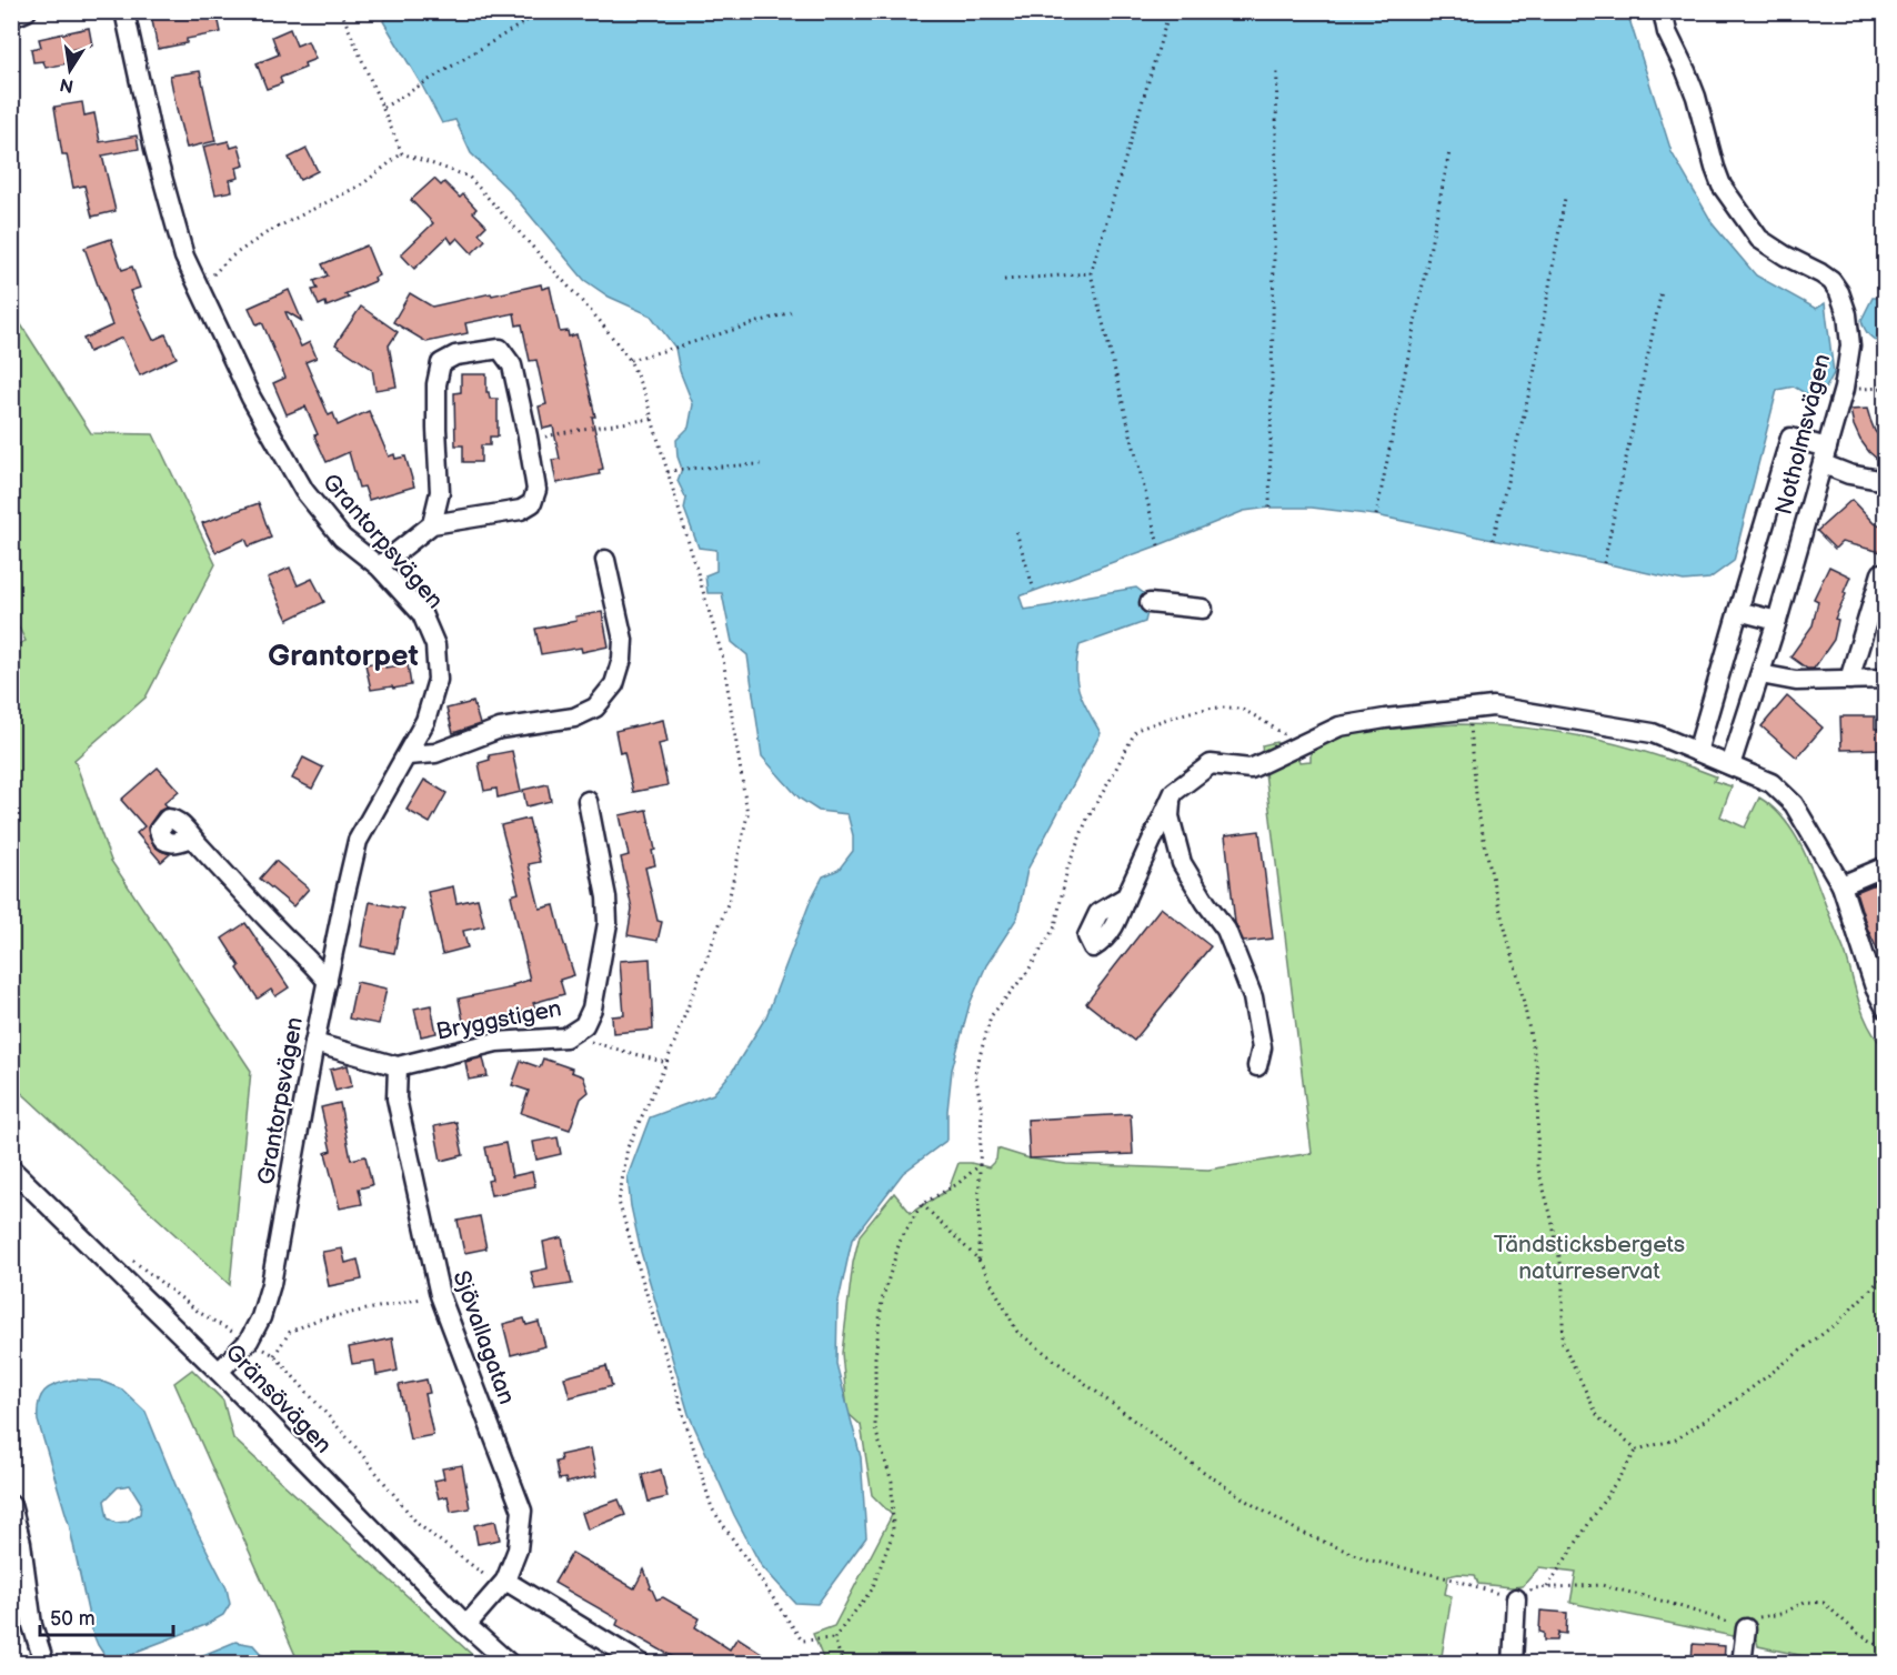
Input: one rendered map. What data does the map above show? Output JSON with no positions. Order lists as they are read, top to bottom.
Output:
{
  "streets": {
    "street": [
      "Notholmsvägen",
      "Grantorpsvägen",
      "Bryggstigen",
      "Sjövallagatan",
      "Gränsövägen"
    ]
  },
  "crossings": [
    ["Grantorpsvägen", "Bryggstigen"],
    ["Grantorpsvägen", "Gränsövägen"],
    ["Bryggstigen", "Sjövallagatan"],
    ["Sjövallagatan", "Gränsövägen"]
  ],
  "districts": ["Grantorpet"],
  "parks": ["Tändsticksbergets naturreservat"],
  "scale_bar": "50 m",
  "north": "bottom"
}
